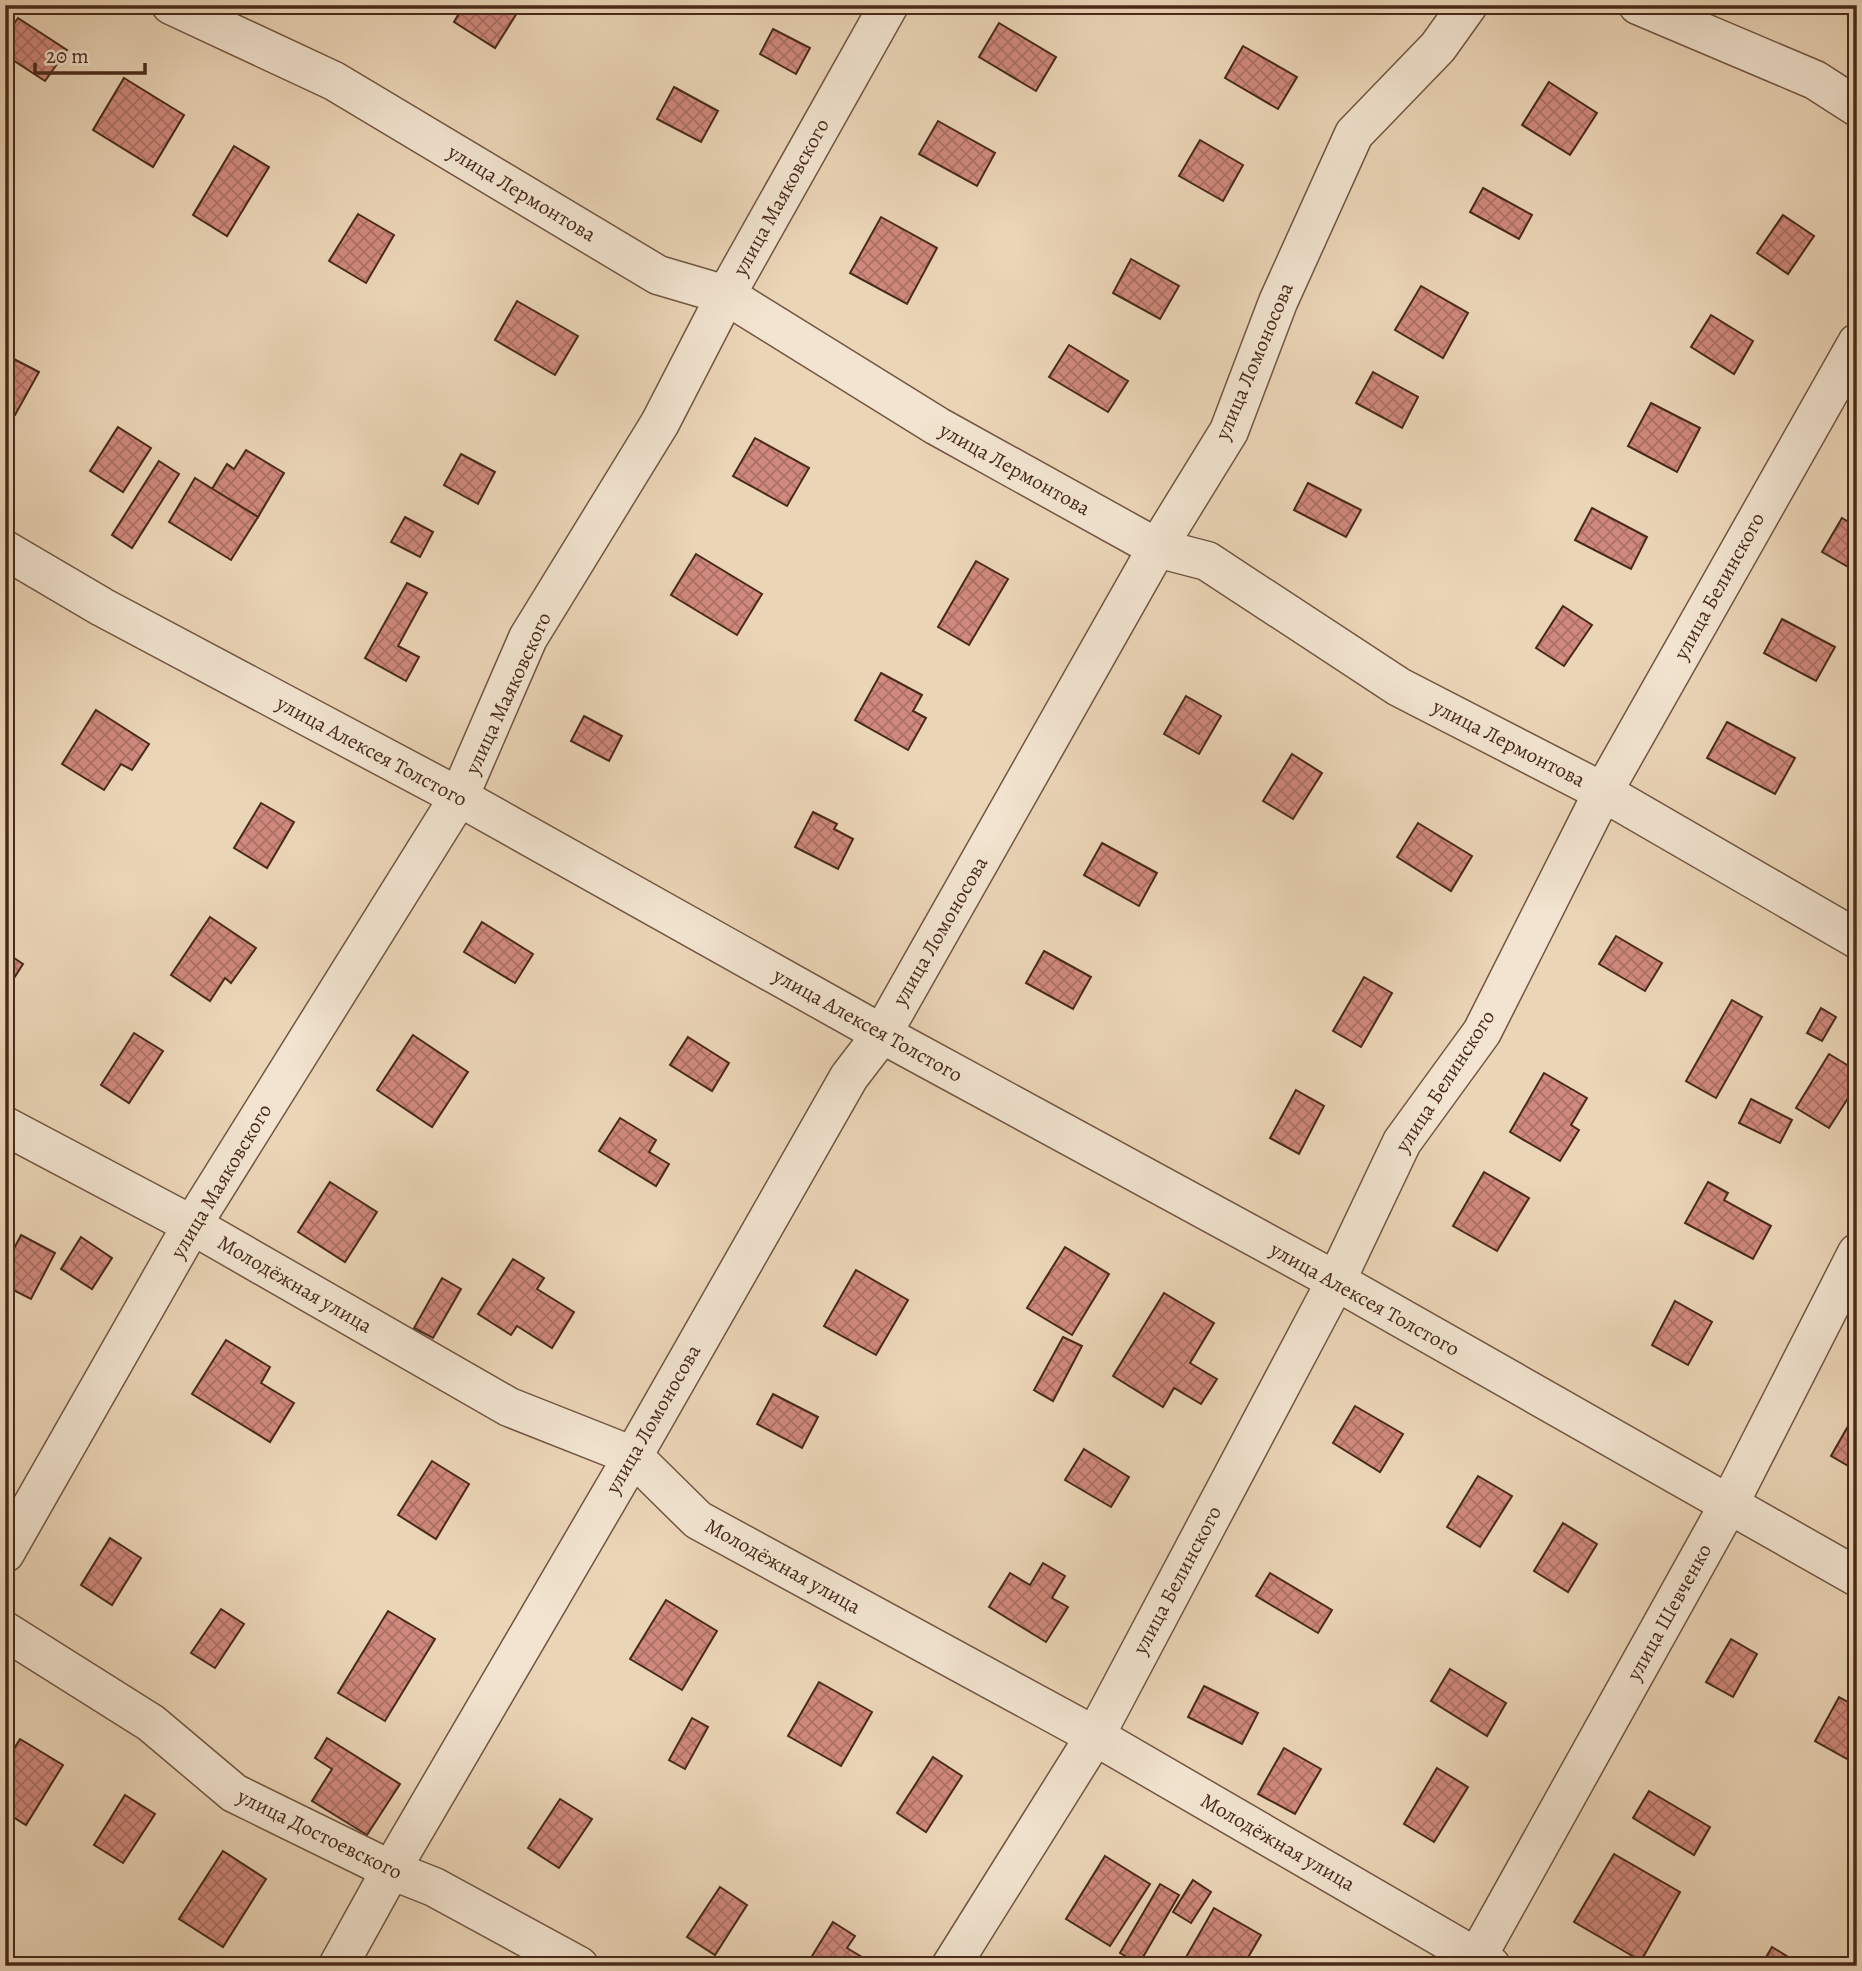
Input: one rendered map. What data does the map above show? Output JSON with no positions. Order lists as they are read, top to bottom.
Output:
{
  "streets": {
    "street": [
      "улица Лермонтова",
      "улица Маяковского",
      "улица Ломоносова",
      "улица Белинского",
      "улица Алексея Толстого",
      "Молодёжная улица",
      "улица Шевченко",
      "улица Достоевского"
    ]
  },
  "crossings": [
    ["улица Лермонтова", "улица Маяковского"],
    ["улица Лермонтова", "улица Ломоносова"],
    ["улица Лермонтова", "улица Белинского"],
    ["улица Маяковского", "улица Алексея Толстого"],
    ["улица Маяковского", "Молодёжная улица"],
    ["улица Ломоносова", "улица Алексея Толстого"],
    ["улица Ломоносова", "Молодёжная улица"],
    ["улица Ломоносова", "улица Достоевского"],
    ["улица Белинского", "улица Алексея Толстого"],
    ["улица Белинского", "Молодёжная улица"],
    ["улица Алексея Толстого", "улица Шевченко"],
    ["Молодёжная улица", "улица Шевченко"]
  ],
  "scale_bar": "20 m"
}
